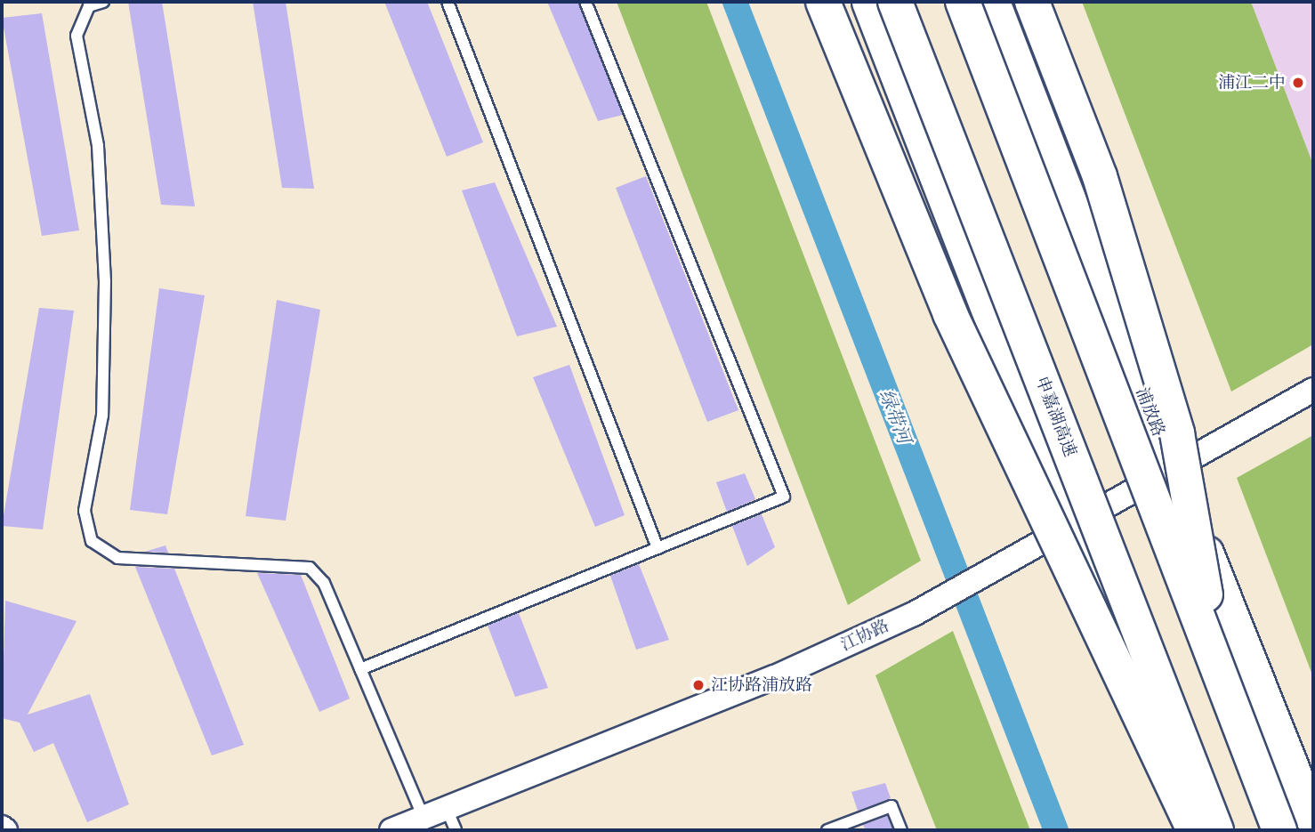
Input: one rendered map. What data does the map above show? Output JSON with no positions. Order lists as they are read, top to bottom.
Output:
{
  "streets": {
    "highway": ["申嘉湖高速"],
    "main road": ["浦放路"],
    "street": ["江协路"]
  },
  "crossings": [
    ["浦放路", "江协路"]
  ],
  "water": ["绿带河"],
  "places": ["浦江二中", "江协路浦放路"]
}
